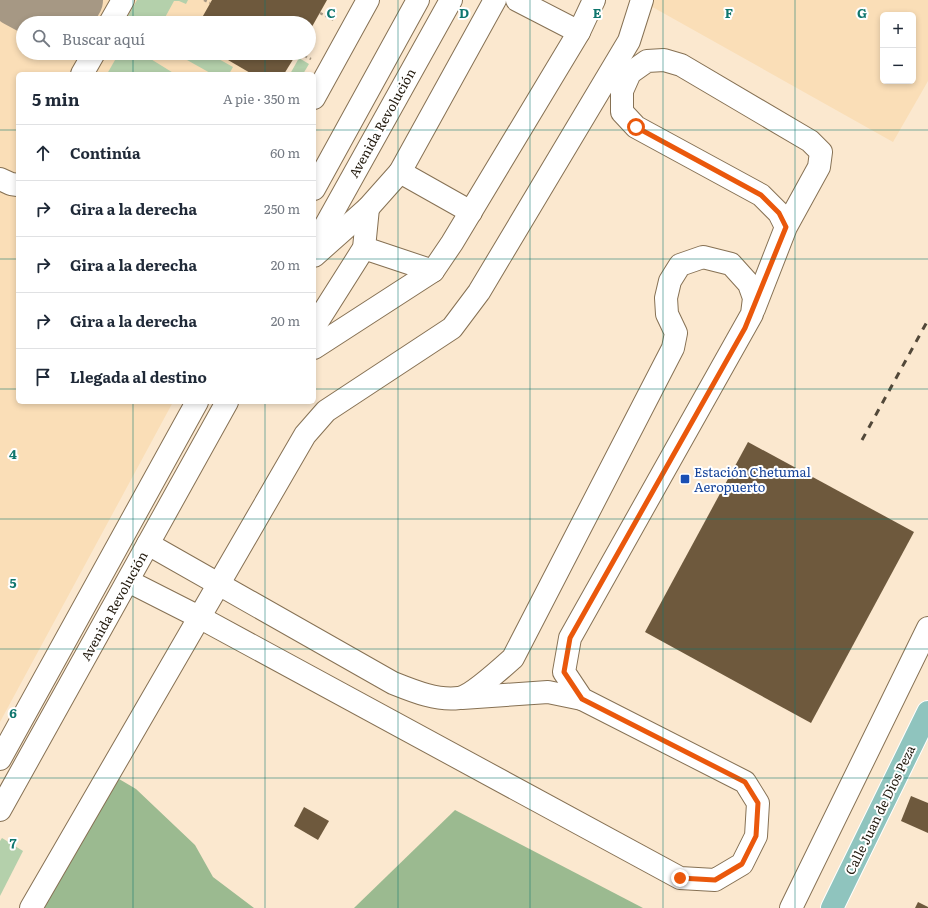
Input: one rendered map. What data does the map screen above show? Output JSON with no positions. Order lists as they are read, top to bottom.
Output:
{
  "streets": {
    "main road": ["Calle Juan de Dios Peza"],
    "street": ["Avenida Revolución"]
  },
  "places": {
    "transit": ["Estación Chetumal Aeropuerto"]
  },
  "page": {
    "map_buttons": ["+", "−"],
    "search": "Buscar aquí",
    "heading": ["5 min", "A pie · 350 m"],
    "list": [
      ["Continúa", "60 m"],
      ["Gira a la derecha", "250 m"],
      ["Gira a la derecha", "20 m"],
      ["Gira a la derecha", "20 m"],
      "Llegada al destino"
    ]
  },
  "grid": {
    "columns": [
      "C",
      "D",
      "E",
      "F",
      "G"
    ],
    "rows": [
      "4",
      "5",
      "6",
      "7"
    ]
  }
}
